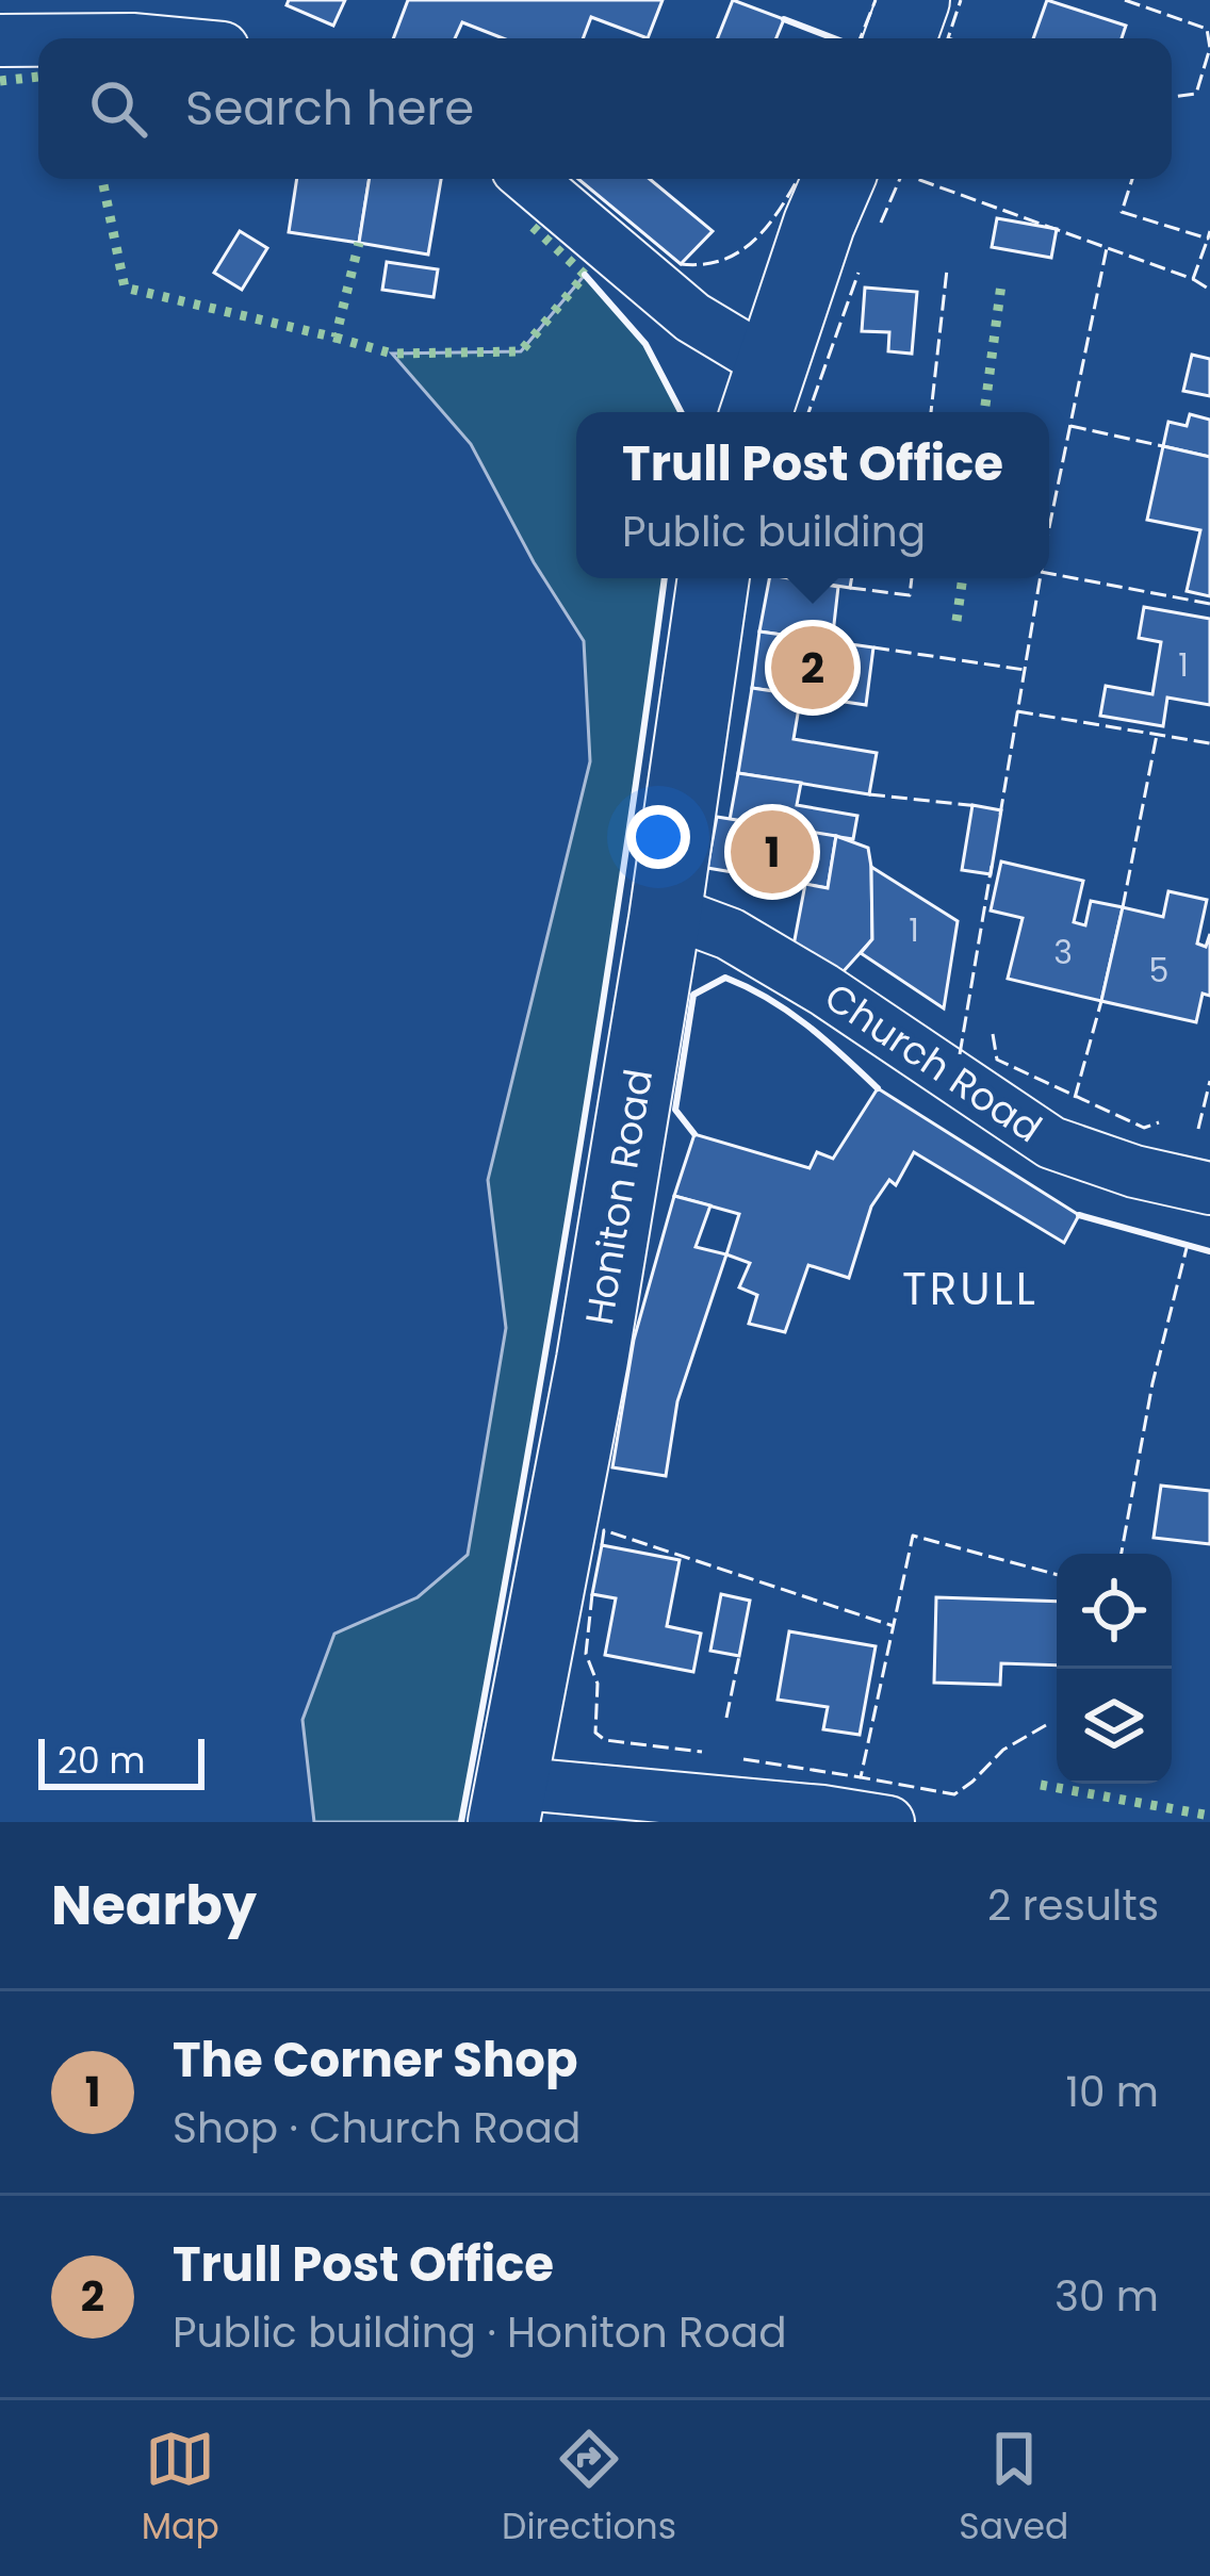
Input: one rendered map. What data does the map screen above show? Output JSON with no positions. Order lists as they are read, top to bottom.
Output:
{
  "streets": {
    "street": ["Church Road", "Honiton Road"]
  },
  "crossings": [
    ["Church Road", "Honiton Road"]
  ],
  "districts": ["TRULL"],
  "house_numbers": [
    "1",
    "1",
    "3",
    "5"
  ],
  "scale_bar": "20 m",
  "page": {
    "search": "Search here",
    "popup": ["Trull Post Office", "Public building"],
    "pins": ["2", "1"],
    "scale": "20 m",
    "heading": ["Nearby", "2 results"],
    "list": [
      {
        "mark": "1",
        "name": "The Corner Shop",
        "note": "Shop · Church Road",
        "value": "10 m"
      },
      {
        "mark": "2",
        "name": "Trull Post Office",
        "note": "Public building · Honiton Road",
        "value": "30 m"
      }
    ],
    "nav": ["Map", "Directions", "Saved"]
  }
}
